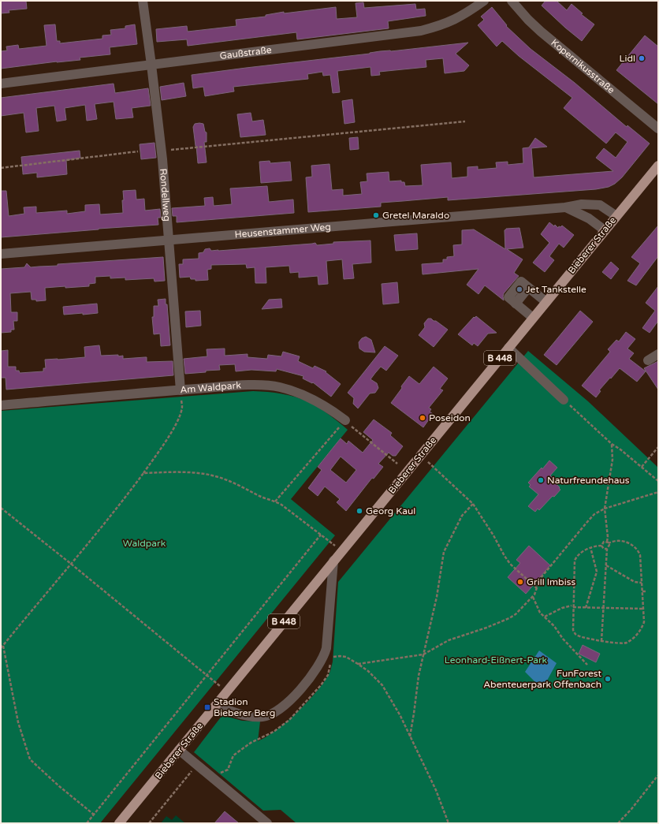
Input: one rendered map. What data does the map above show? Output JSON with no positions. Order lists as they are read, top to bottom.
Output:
{
  "streets": {
    "main road": ["Bieberer Straße", "B 448"],
    "street": [
      "Gaußstraße",
      "Kopernikusstraße",
      "Rondellweg",
      "Heusenstammer Weg",
      "Am Waldpark"
    ]
  },
  "crossings": [
    ["Gaußstraße", "Rondellweg"],
    ["Rondellweg", "Heusenstammer Weg"],
    ["Rondellweg", "Am Waldpark"],
    ["Heusenstammer Weg", "Bieberer Straße"]
  ],
  "parks": ["Waldpark", "Leonhard-Eißnert-Park"],
  "places": {
    "other": [
      "Lidl",
      "Gretel Maraldo",
      "Jet Tankstelle",
      "Poseidon",
      "Naturfreundehaus",
      "Georg Kaul",
      "Grill Imbiss",
      "FunForest Abenteuerpark Offenbach"
    ],
    "transit": ["Stadion Bieberer Berg"]
  }
}
